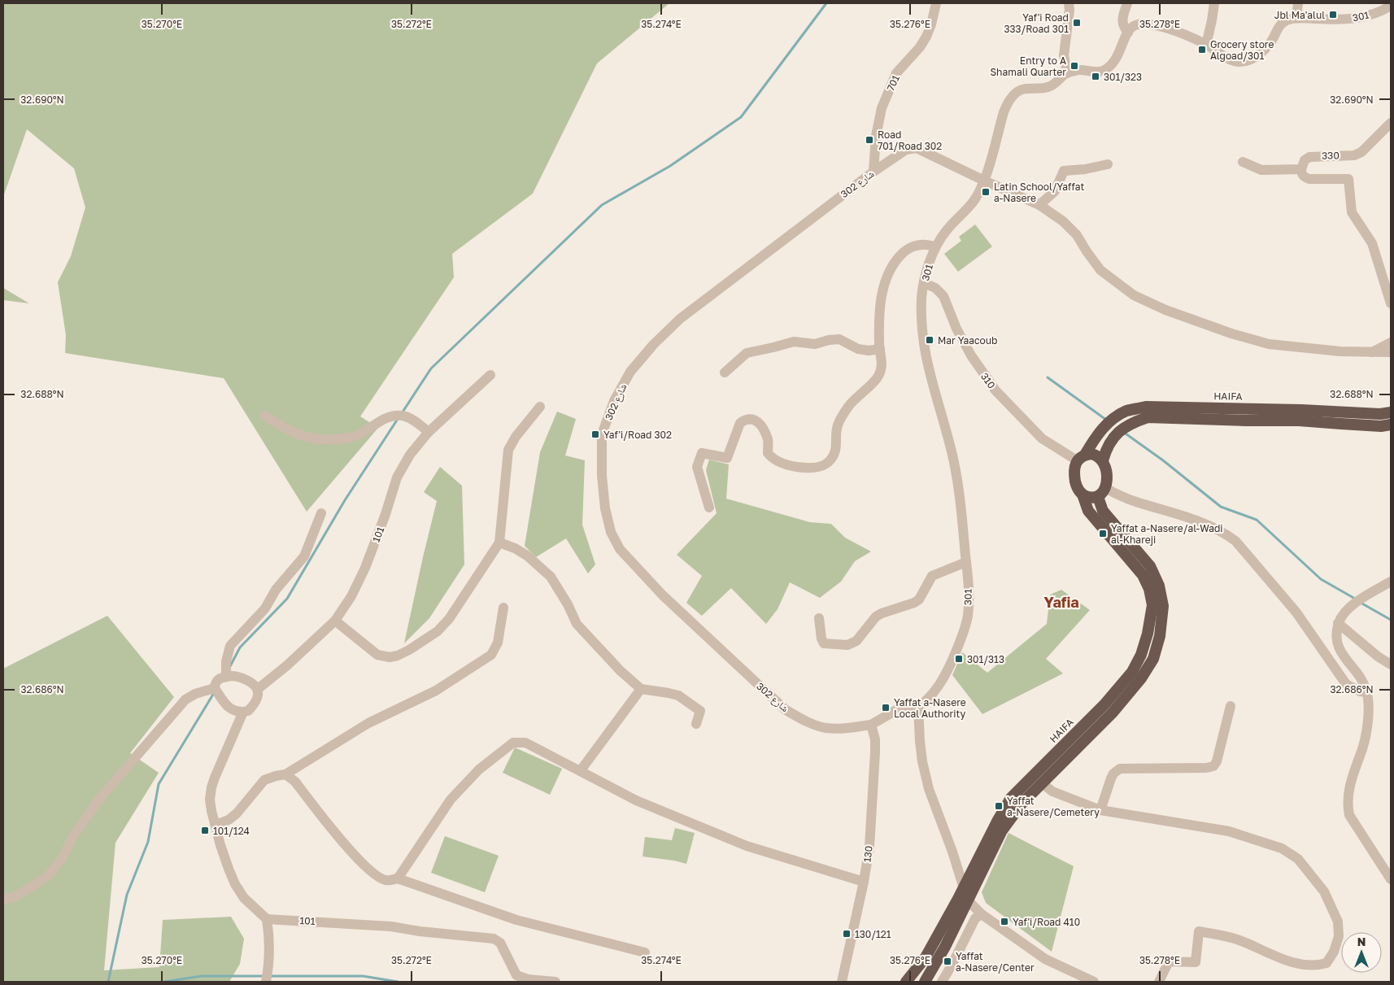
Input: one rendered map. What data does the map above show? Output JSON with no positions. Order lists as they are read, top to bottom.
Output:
{
  "streets": {
    "highway": ["HAIFA"],
    "street": [
      "301",
      "701",
      "330",
      "شارع 302",
      "310",
      "101",
      "130"
    ]
  },
  "crossings": [
    ["301", "شارع 302"],
    ["301", "310"],
    ["701", "شارع 302"],
    ["شارع 302", "130"],
    ["310", "HAIFA"]
  ],
  "districts": ["Yafia"],
  "places": {
    "transit": [
      "Jbl Ma'alul",
      "Yaf'i Road 333/Road 301",
      "Grocery store Algoad/301",
      "Entry to A Shamali Quarter",
      "301/323",
      "Road 701/Road 302",
      "Latin School/Yaffat a-Nasere",
      "Mar Yaacoub",
      "Yaf'i/Road 302",
      "Yaffat a-Nasere/al-Wadi al-Khareji",
      "301/313",
      "Yaffat a-Nasere Local Authority",
      "Yaffat a-Nasere/Cemetery",
      "101/124",
      "Yaf'i/Road 410",
      "130/121",
      "Yaffat a-Nasere/Center"
    ]
  },
  "north": "top",
  "coordinates": [
    "35.270°E",
    "35.272°E",
    "35.274°E",
    "35.276°E",
    "35.278°E",
    "32.690°N",
    "32.688°N",
    "32.686°N"
  ]
}
